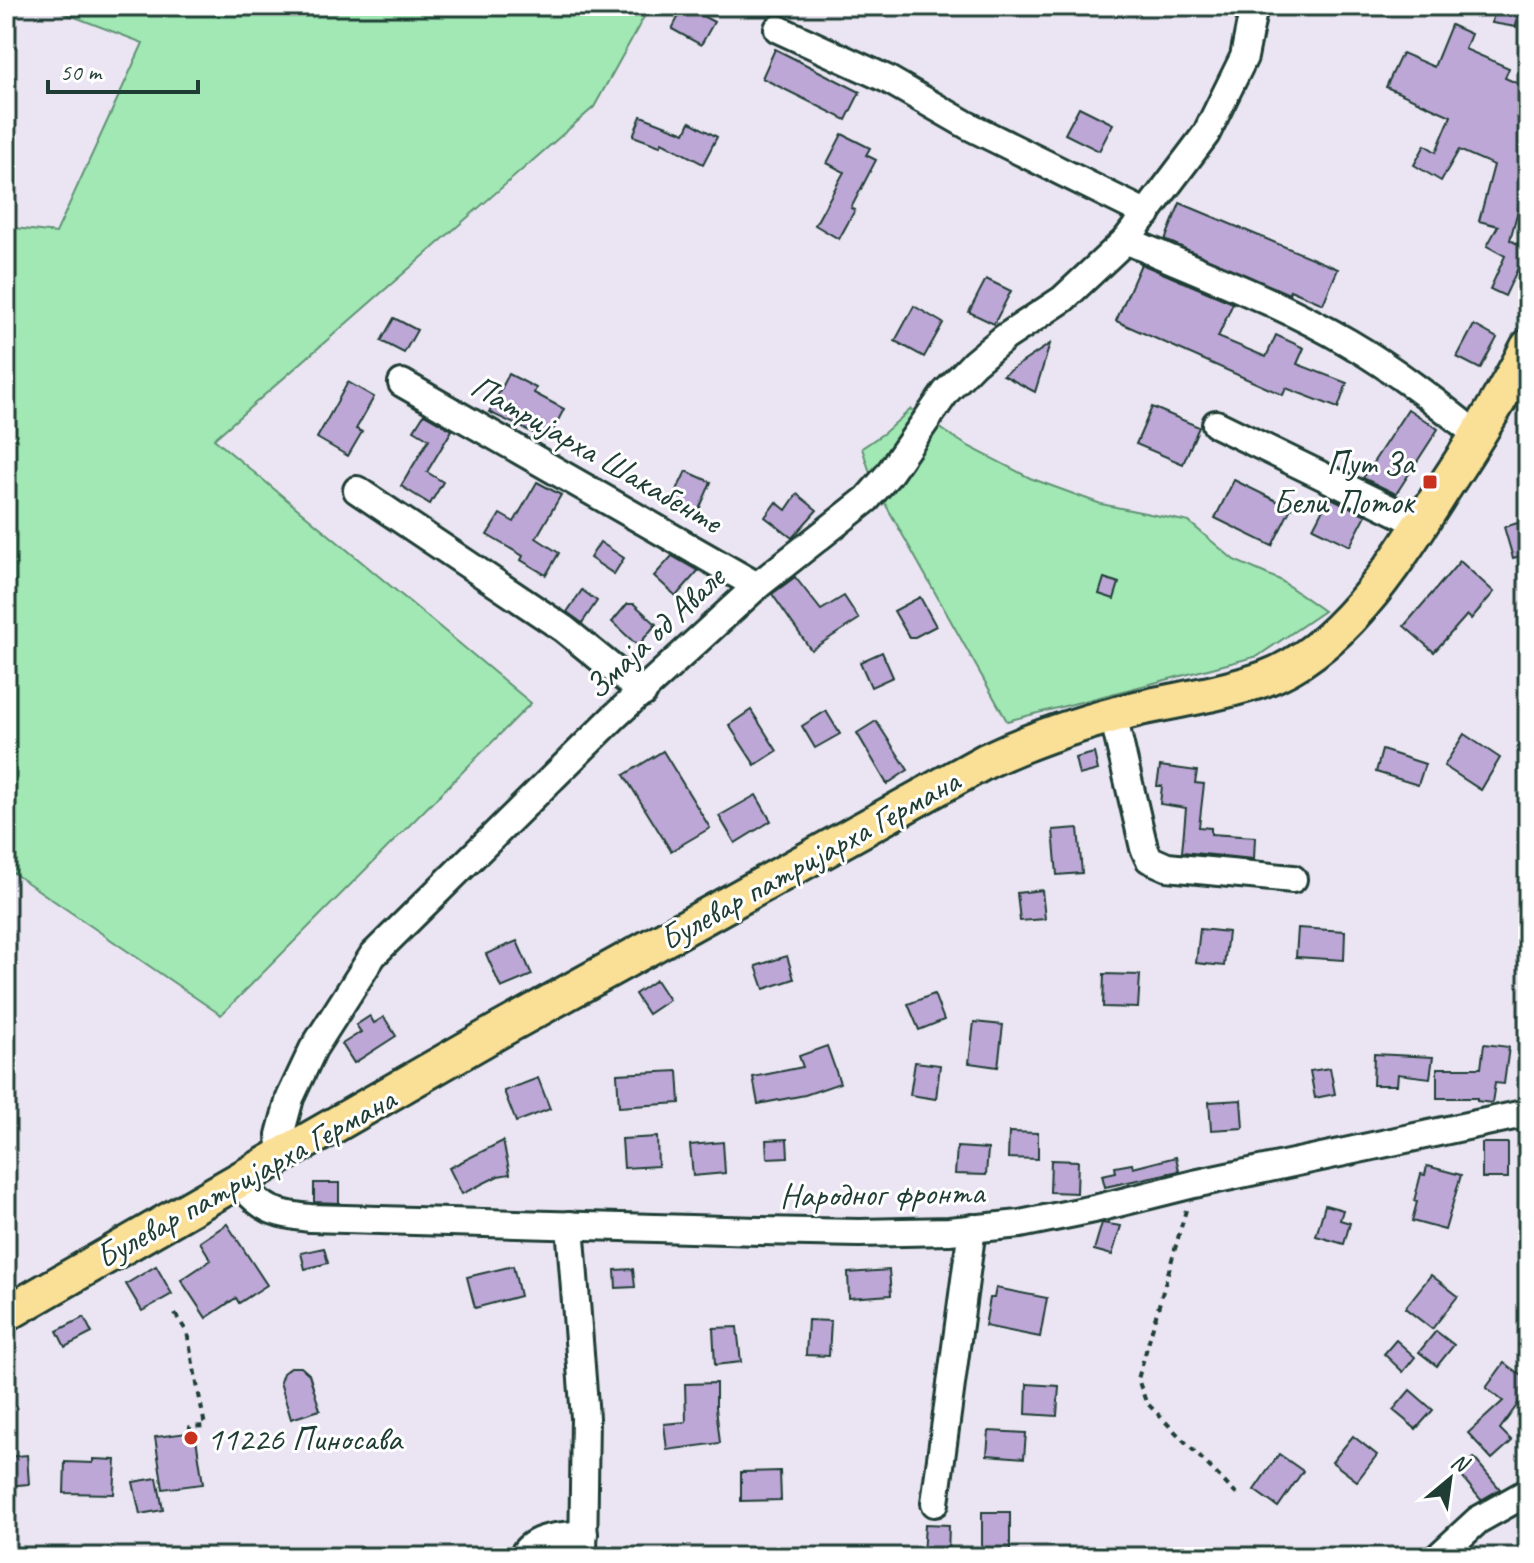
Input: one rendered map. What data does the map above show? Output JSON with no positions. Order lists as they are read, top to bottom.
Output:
{
  "streets": {
    "main road": ["Булевар патријарха Германа"],
    "street": ["Патријарха Шакабенте", "Змаја од Авале", "Народног фронта"]
  },
  "crossings": [
    ["Патријарха Шакабенте", "Змаја од Авале"],
    ["Змаја од Авале", "Булевар патријарха Германа"],
    ["Булевар патријарха Германа", "Народног фронта"]
  ],
  "places": {
    "transit": ["Пут За Бели Поток"],
    "other": ["11226 Пиносава"]
  },
  "scale_bar": "50 m",
  "north": "top right"
}
